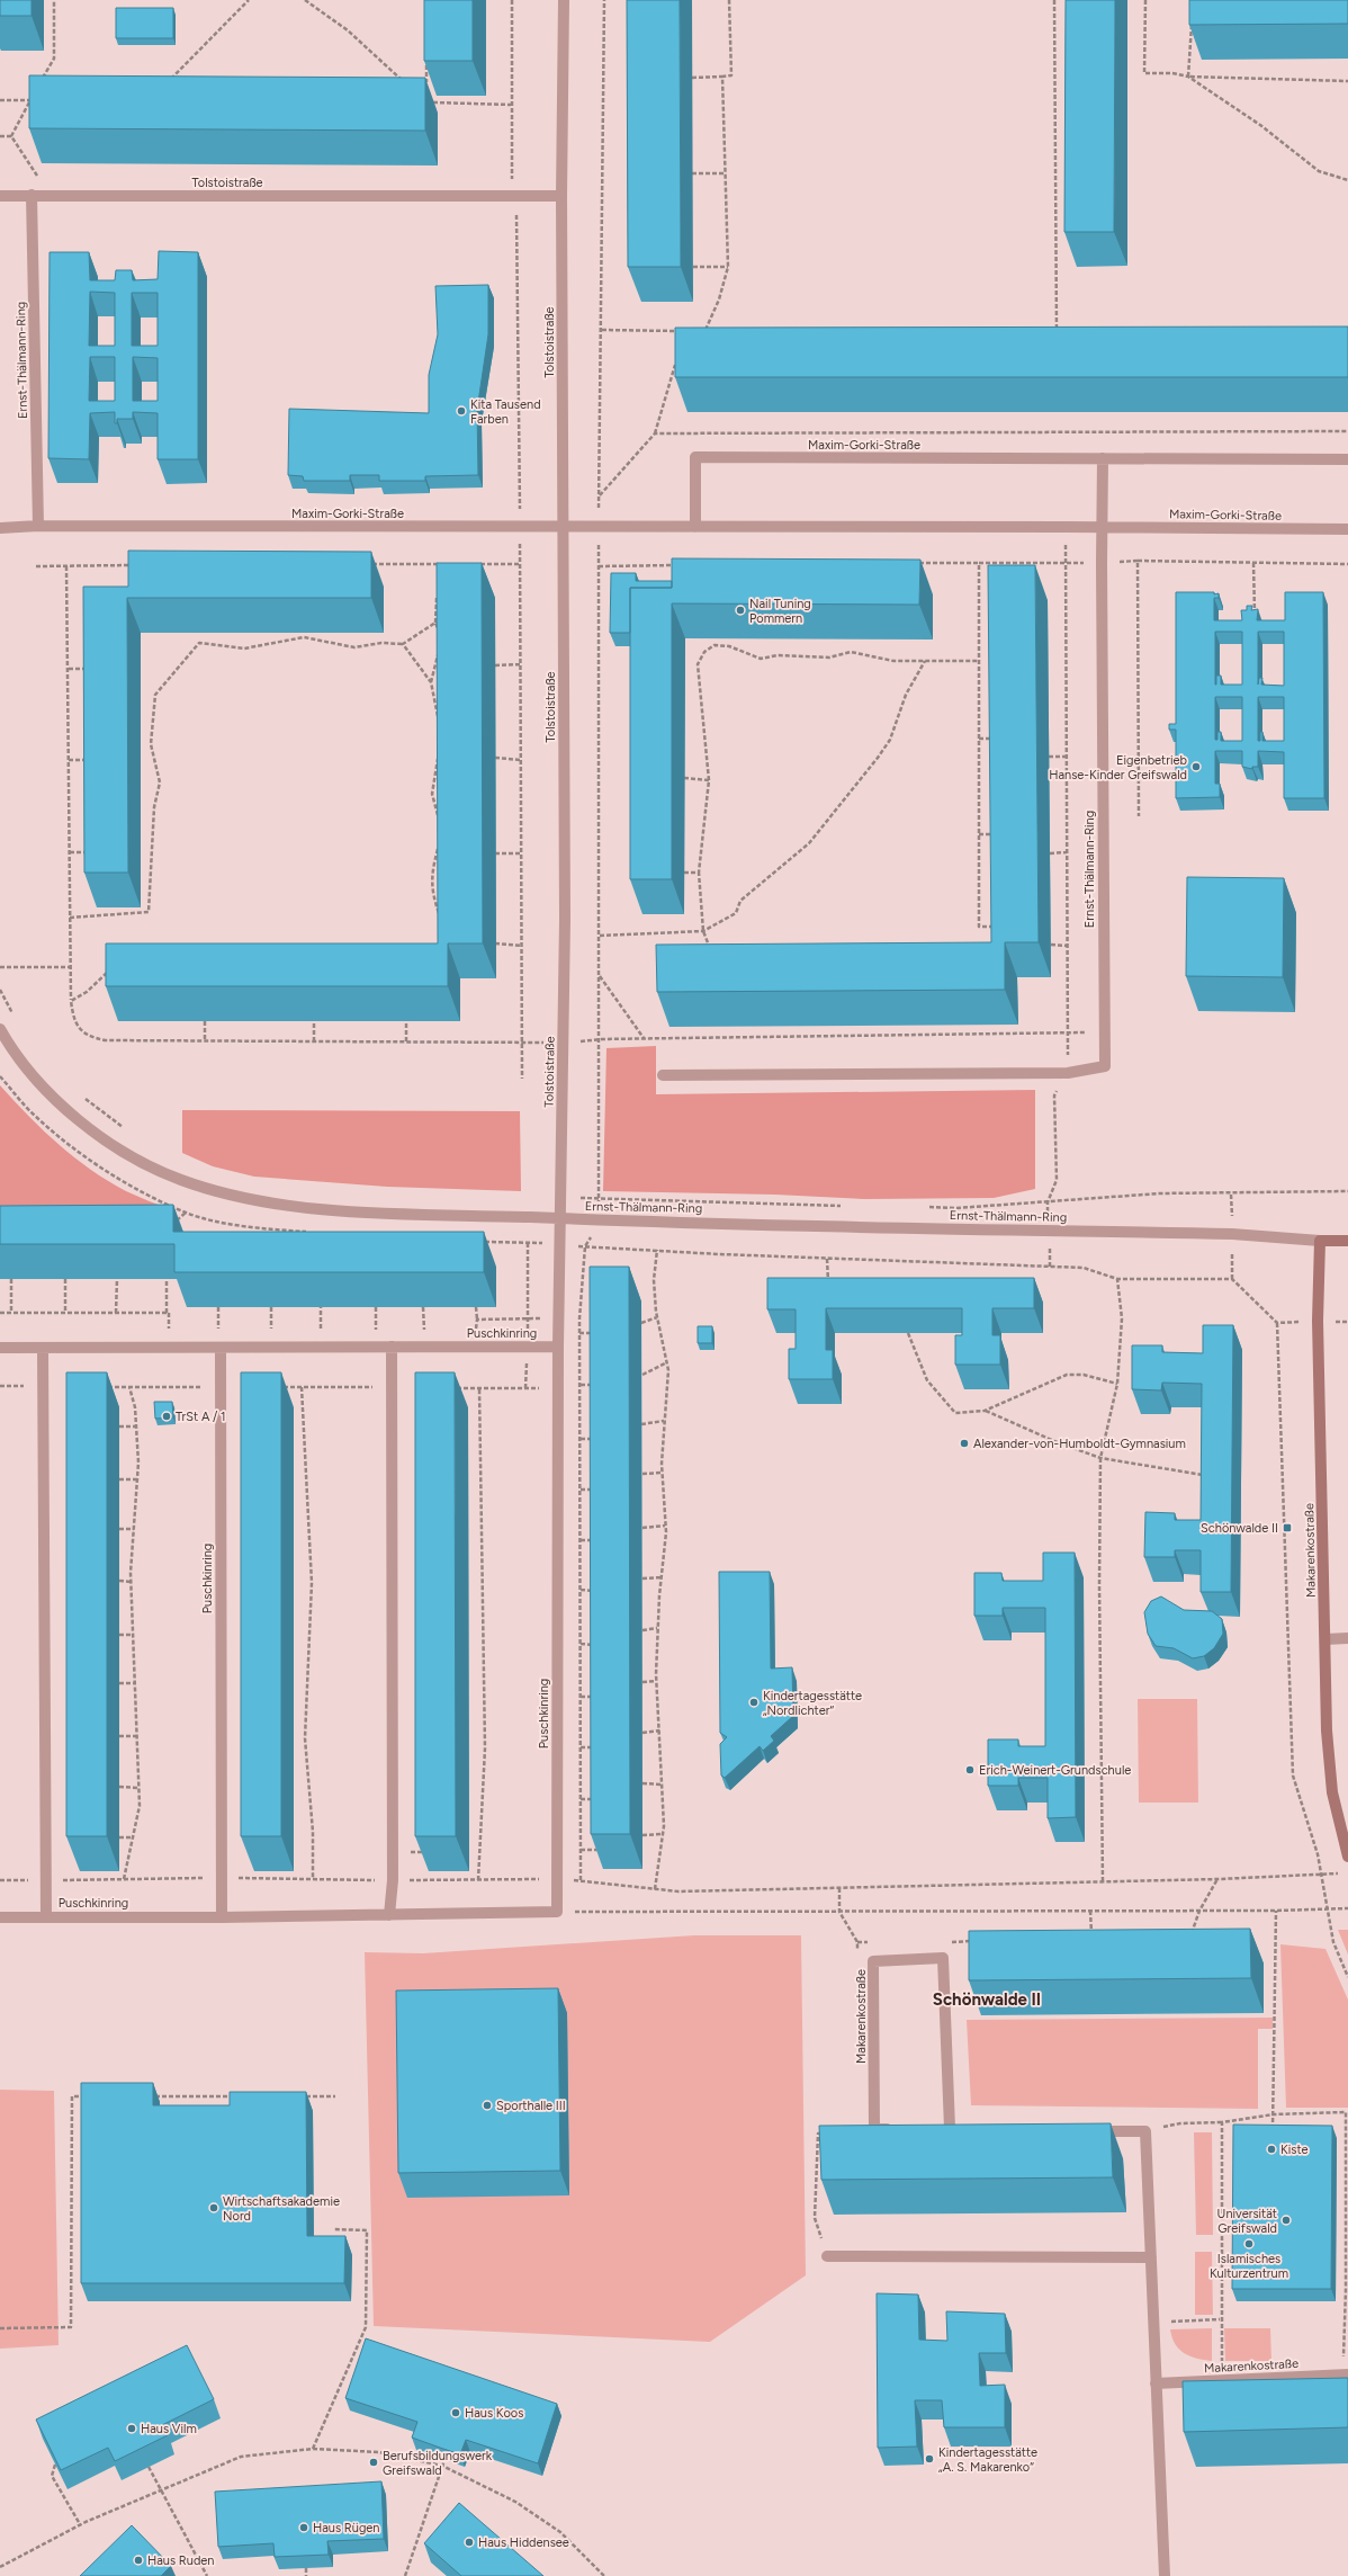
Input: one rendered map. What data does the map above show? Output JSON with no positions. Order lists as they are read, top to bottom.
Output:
{
  "streets": {
    "street": [
      "Tolstoistraße",
      "Ernst-Thälmann-Ring",
      "Maxim-Gorki-Straße",
      "Puschkinring",
      "Makarenkostraße"
    ]
  },
  "crossings": [
    ["Tolstoistraße", "Ernst-Thälmann-Ring"],
    ["Tolstoistraße", "Maxim-Gorki-Straße"],
    ["Tolstoistraße", "Puschkinring"],
    ["Ernst-Thälmann-Ring", "Maxim-Gorki-Straße"],
    ["Ernst-Thälmann-Ring", "Puschkinring"],
    ["Ernst-Thälmann-Ring", "Makarenkostraße"]
  ],
  "districts": ["Schönwalde II"],
  "places": {
    "other": [
      "Kita Tausend Farben",
      "Nail Tuning Pommern",
      "Eigenbetrieb Hanse-Kinder Greifswald",
      "TrSt A / 1",
      "Alexander-von-Humboldt-Gymnasium",
      "Kindertagesstätte „Nordlichter“",
      "Erich-Weinert-Grundschule",
      "Sporthalle III",
      "Kiste",
      "Wirtschaftsakademie Nord",
      "Universität Greifswald",
      "Islamisches Kulturzentrum",
      "Haus Koos",
      "Haus Vilm",
      "Kindertagesstätte „A. S. Makarenko“",
      "Berufsbildungswerk Greifswald",
      "Haus Rügen",
      "Haus Hiddensee",
      "Haus Ruden"
    ],
    "transit": ["Schönwalde II"]
  }
}
